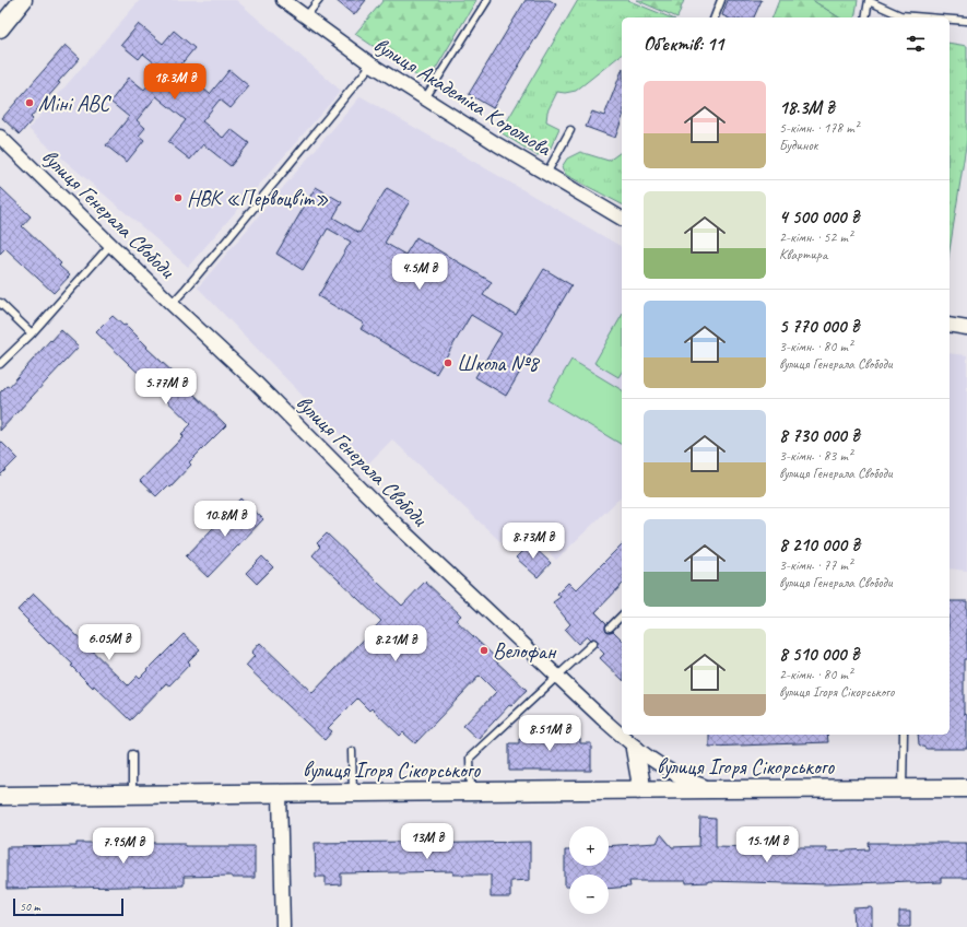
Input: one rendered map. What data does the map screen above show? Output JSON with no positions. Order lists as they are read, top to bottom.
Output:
{
  "streets": {
    "street": ["вулиця Академіка Корольова", "вулиця Генерала Свободи", "вулиця Ігоря Сікорського"]
  },
  "crossings": [
    ["вулиця Генерала Свободи", "вулиця Ігоря Сікорського"]
  ],
  "places": [
    "Міні ABC",
    "НВК «Первоцвіт»",
    "Школа №8",
    "Велофан"
  ],
  "scale_bar": "50 m",
  "page": {
    "heading": "Об’єктів: 11",
    "price": [
      "18.3M ₴",
      "4.5M ₴",
      "5.77M ₴",
      "10.8M ₴",
      "8.73M ₴",
      "6.05M ₴",
      "8.21M ₴",
      "8.51M ₴",
      "13M ₴",
      "15.1M ₴",
      "7.95M ₴"
    ],
    "list": [
      {
        "name": "18.3M ₴",
        "note": "5-кімн. · 178 m² · Будинок"
      },
      {
        "name": "4 500 000 ₴",
        "note": "2-кімн. · 52 m² · Квартира"
      },
      {
        "name": "5 770 000 ₴",
        "note": "3-кімн. · 80 m² · вулиця Генерала Свободи"
      },
      {
        "name": "8 730 000 ₴",
        "note": "3-кімн. · 83 m² · вулиця Генерала Свободи"
      },
      {
        "name": "8 210 000 ₴",
        "note": "3-кімн. · 77 m² · вулиця Генерала Свободи"
      },
      {
        "name": "8 510 000 ₴",
        "note": "2-кімн. · 80 m² · вулиця Ігоря Сікорського"
      }
    ],
    "map_buttons": ["+", "−"],
    "scale": "50 m"
  }
}
